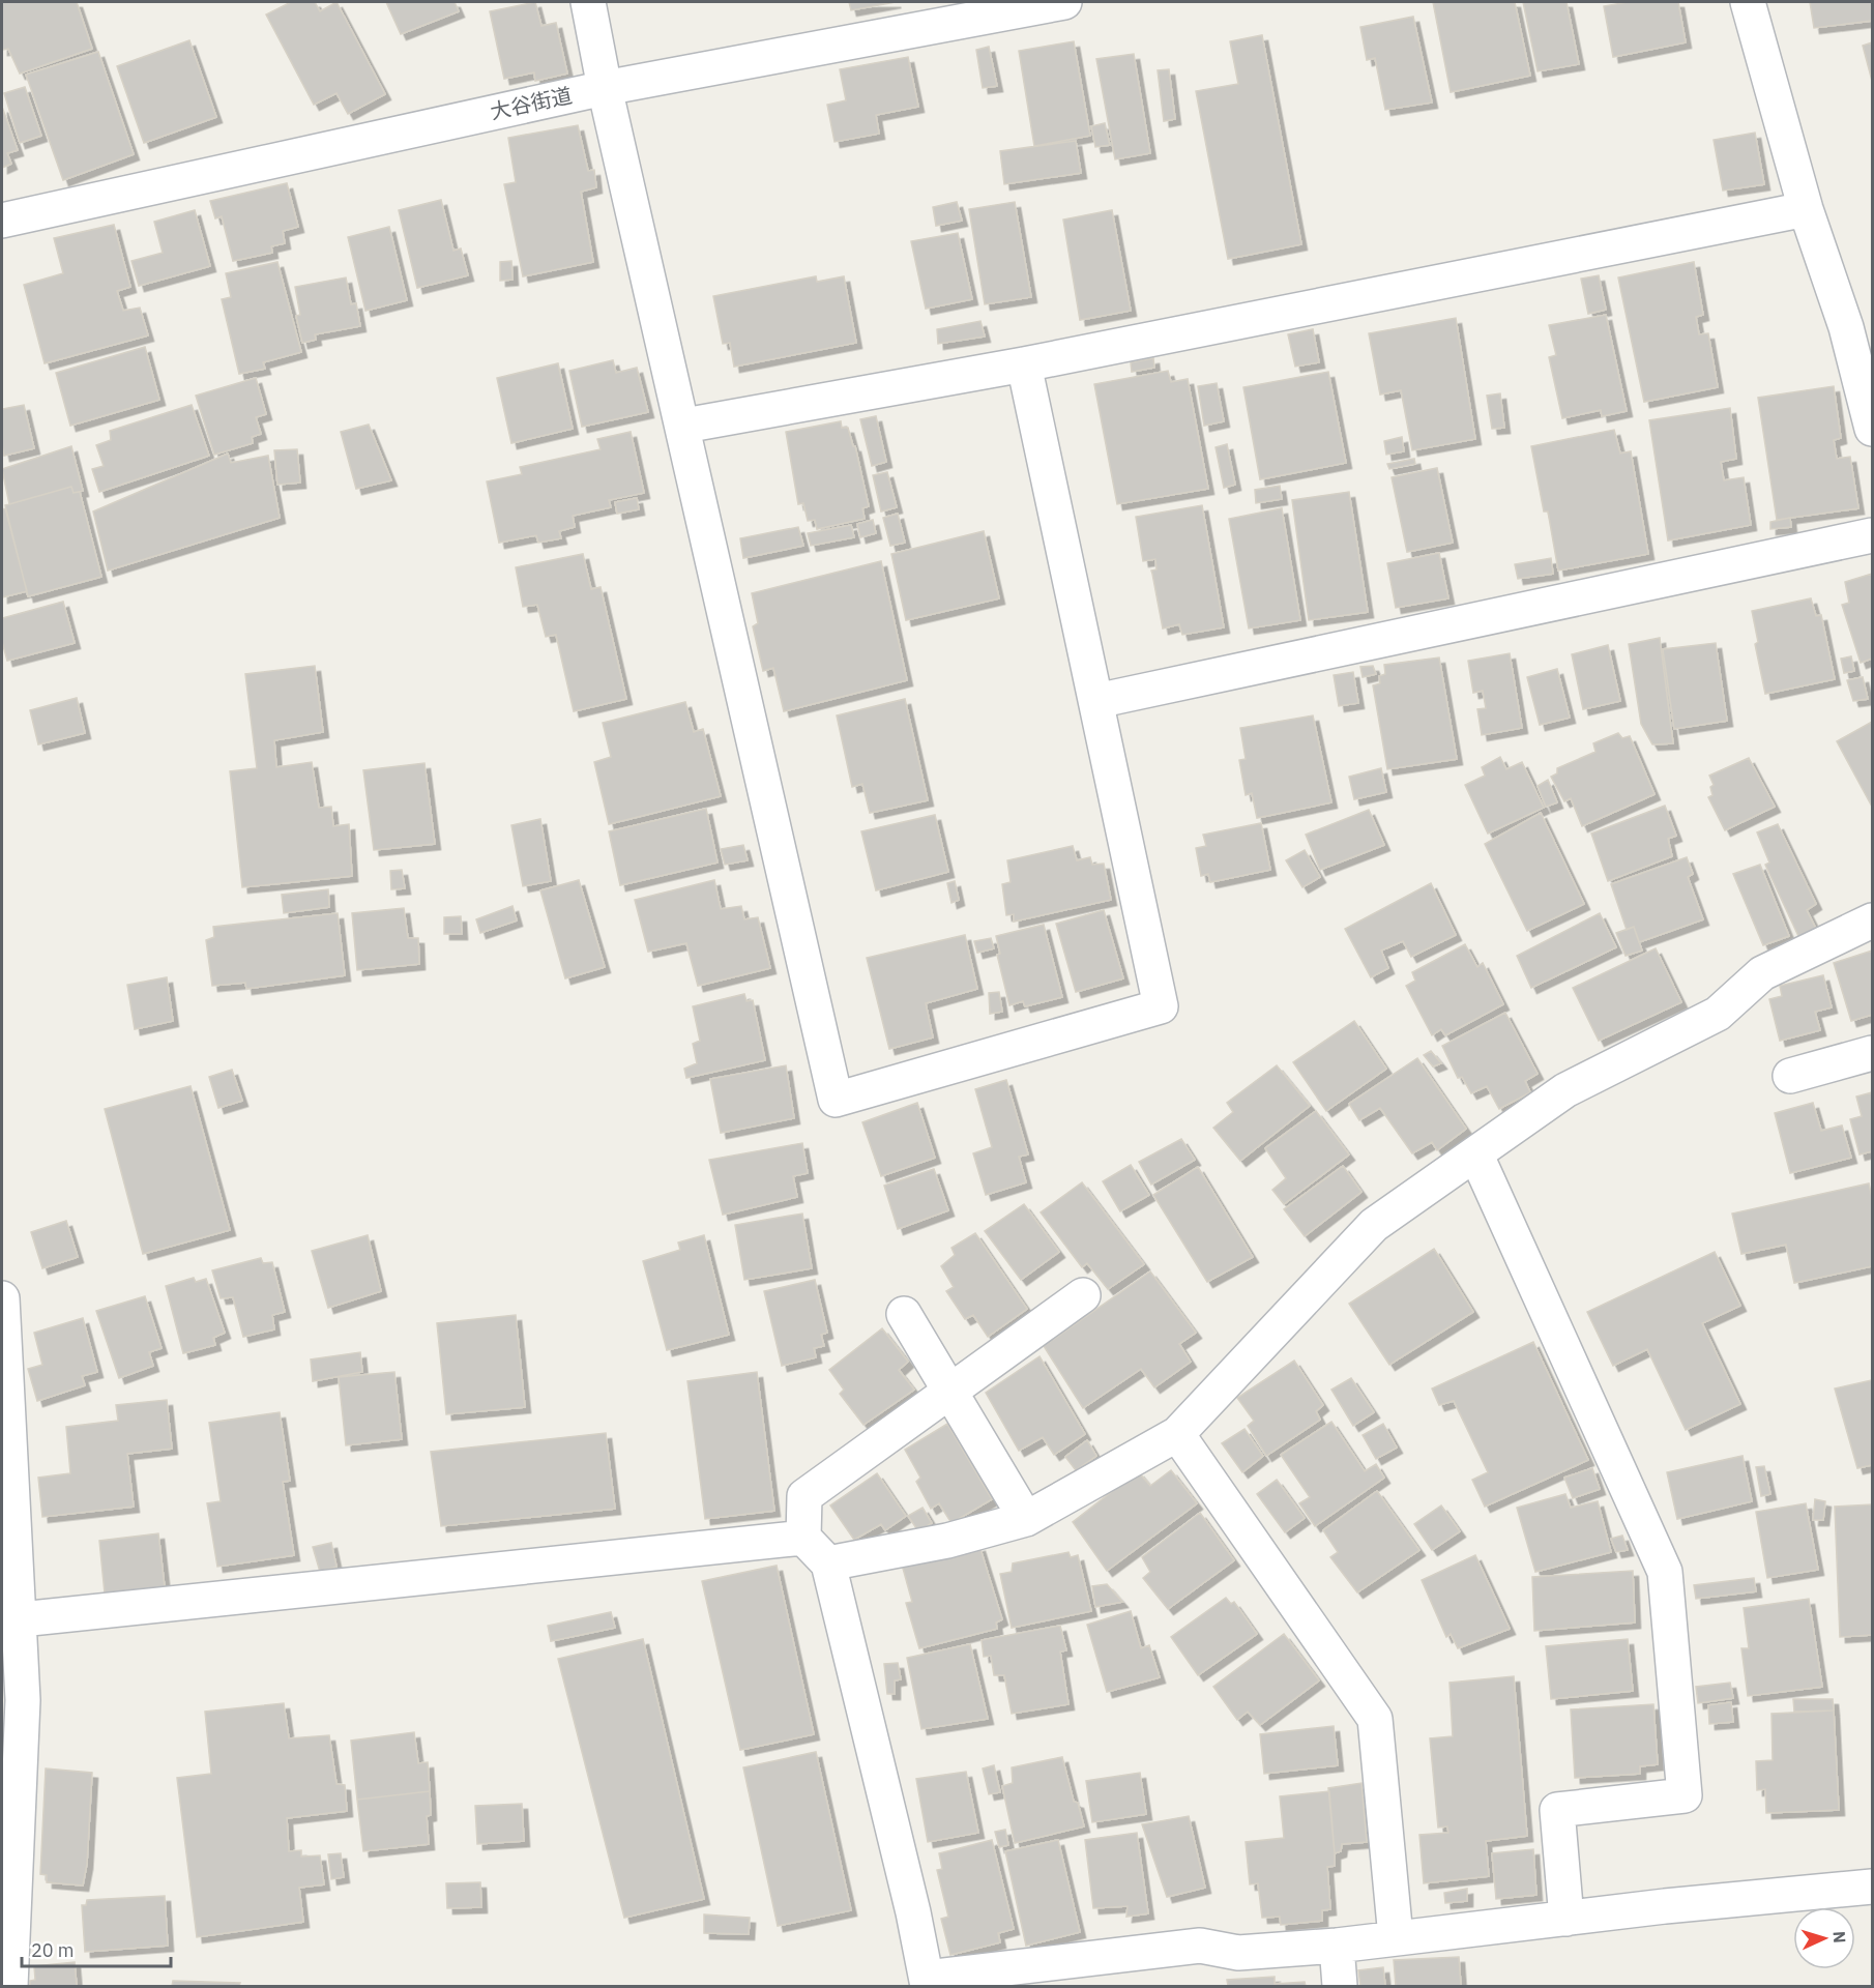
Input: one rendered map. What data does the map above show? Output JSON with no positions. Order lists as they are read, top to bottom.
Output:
{
  "streets": {
    "street": ["大谷街道"]
  },
  "scale_bar": "20 m",
  "north": "right"
}
